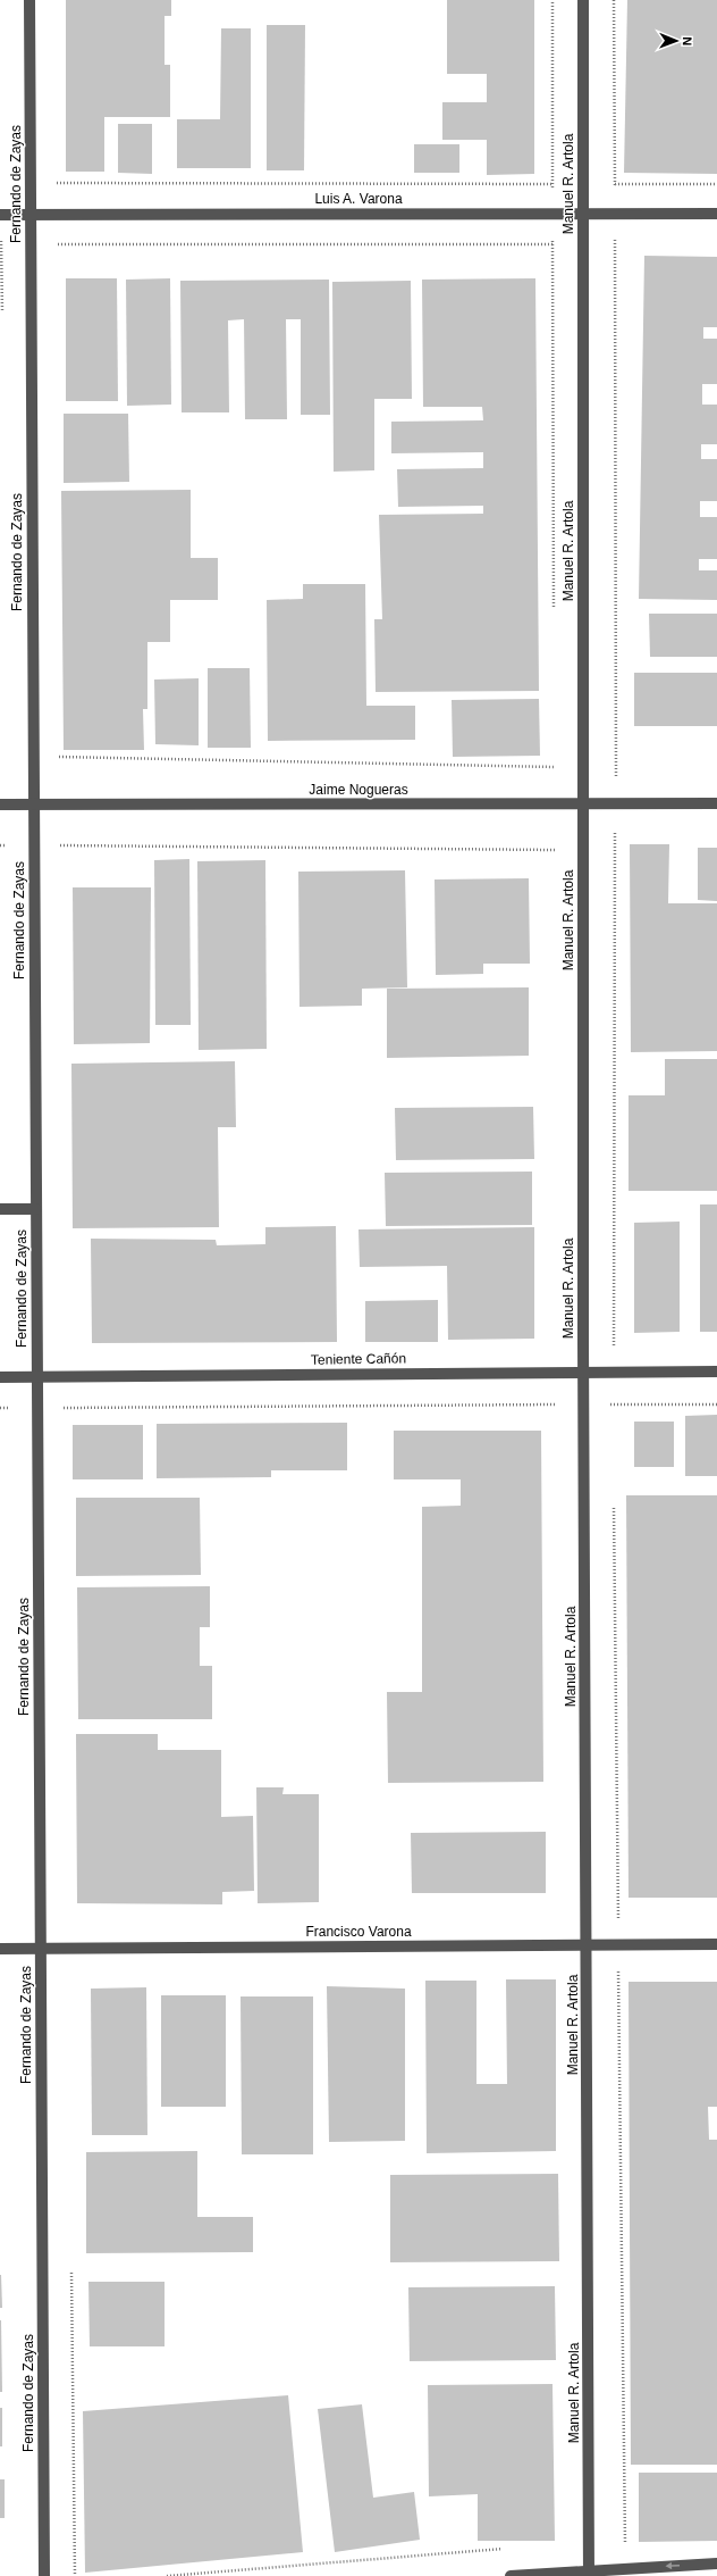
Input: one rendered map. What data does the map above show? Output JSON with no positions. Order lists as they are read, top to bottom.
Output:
{
  "streets": {
    "street": [
      "Fernando de Zayas",
      "Manuel R. Artola",
      "Luis A. Varona",
      "Jaime Nogueras",
      "Teniente Cañón",
      "Francisco Varona"
    ]
  },
  "crossings": [
    ["Fernando de Zayas", "Luis A. Varona"],
    ["Fernando de Zayas", "Jaime Nogueras"],
    ["Fernando de Zayas", "Teniente Cañón"],
    ["Fernando de Zayas", "Francisco Varona"],
    ["Manuel R. Artola", "Luis A. Varona"],
    ["Manuel R. Artola", "Jaime Nogueras"],
    ["Manuel R. Artola", "Teniente Cañón"],
    ["Manuel R. Artola", "Francisco Varona"]
  ],
  "north": "right"
}
